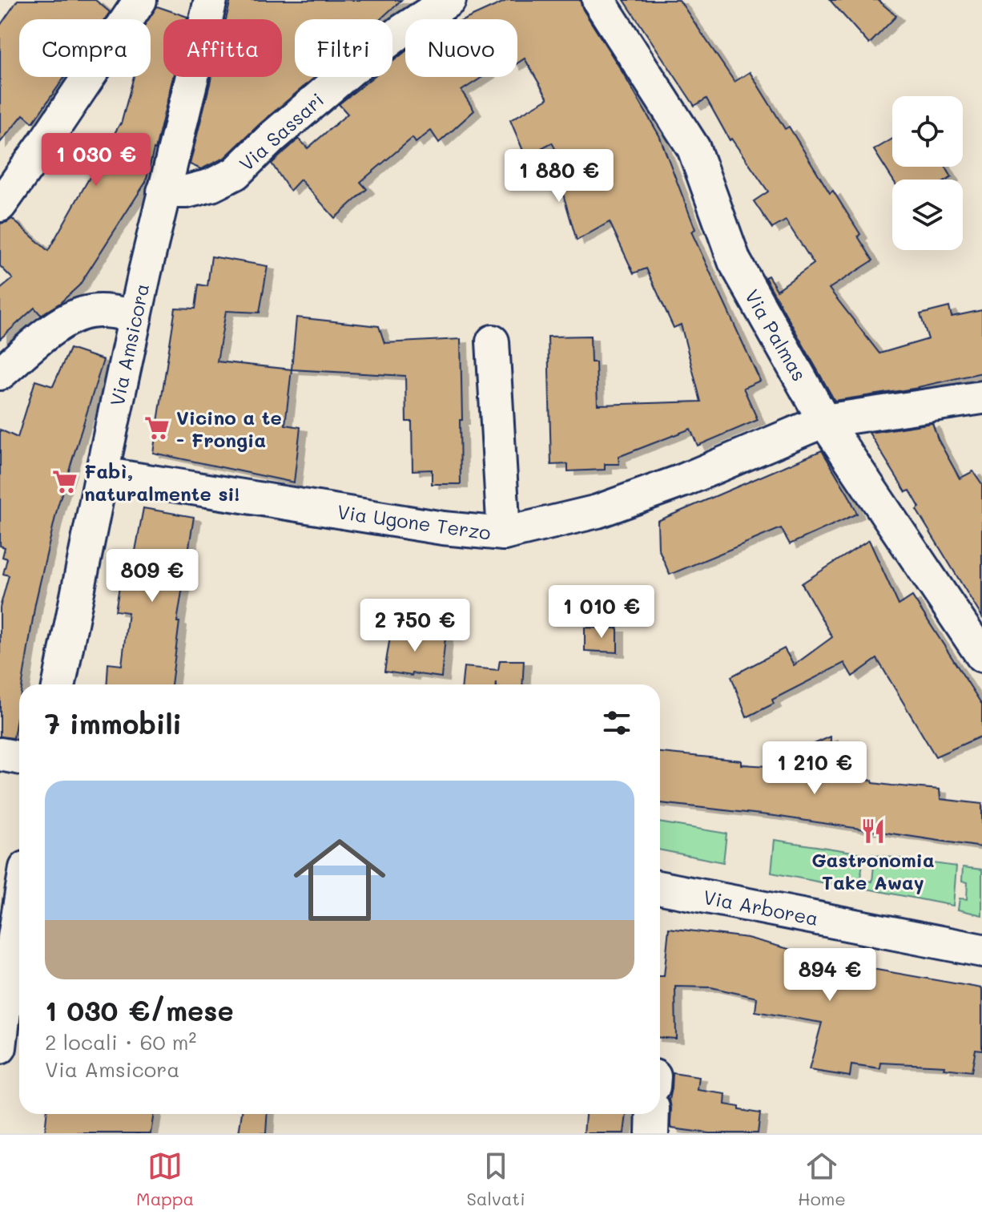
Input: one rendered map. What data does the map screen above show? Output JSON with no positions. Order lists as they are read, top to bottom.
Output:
{
  "streets": {
    "street": [
      "Via Sassari",
      "Via Palmas",
      "Via Amsicora",
      "Via Ugone Terzo",
      "Via Arborea"
    ]
  },
  "crossings": [
    ["Via Sassari", "Via Amsicora"],
    ["Via Palmas", "Via Ugone Terzo"],
    ["Via Amsicora", "Via Ugone Terzo"]
  ],
  "places": {
    "supermarket": ["Vicino a te - Frongia", "Fabì, naturalmente si!"],
    "restaurant": ["Gastronomia Take Away"]
  },
  "page": {
    "chip": [
      "Compra",
      "Affitta",
      "Filtri",
      "Nuovo"
    ],
    "price": [
      "1 030 €",
      "1 880 €",
      "809 €",
      "1 010 €",
      "2 750 €",
      "1 210 €",
      "894 €"
    ],
    "heading": "7 immobili",
    "list": [
      {
        "name": "1 030 €/mese",
        "note": "2 locali · 60 m² · Via Amsicora"
      }
    ],
    "tabs": ["Mappa", "Salvati", "Home"]
  }
}
